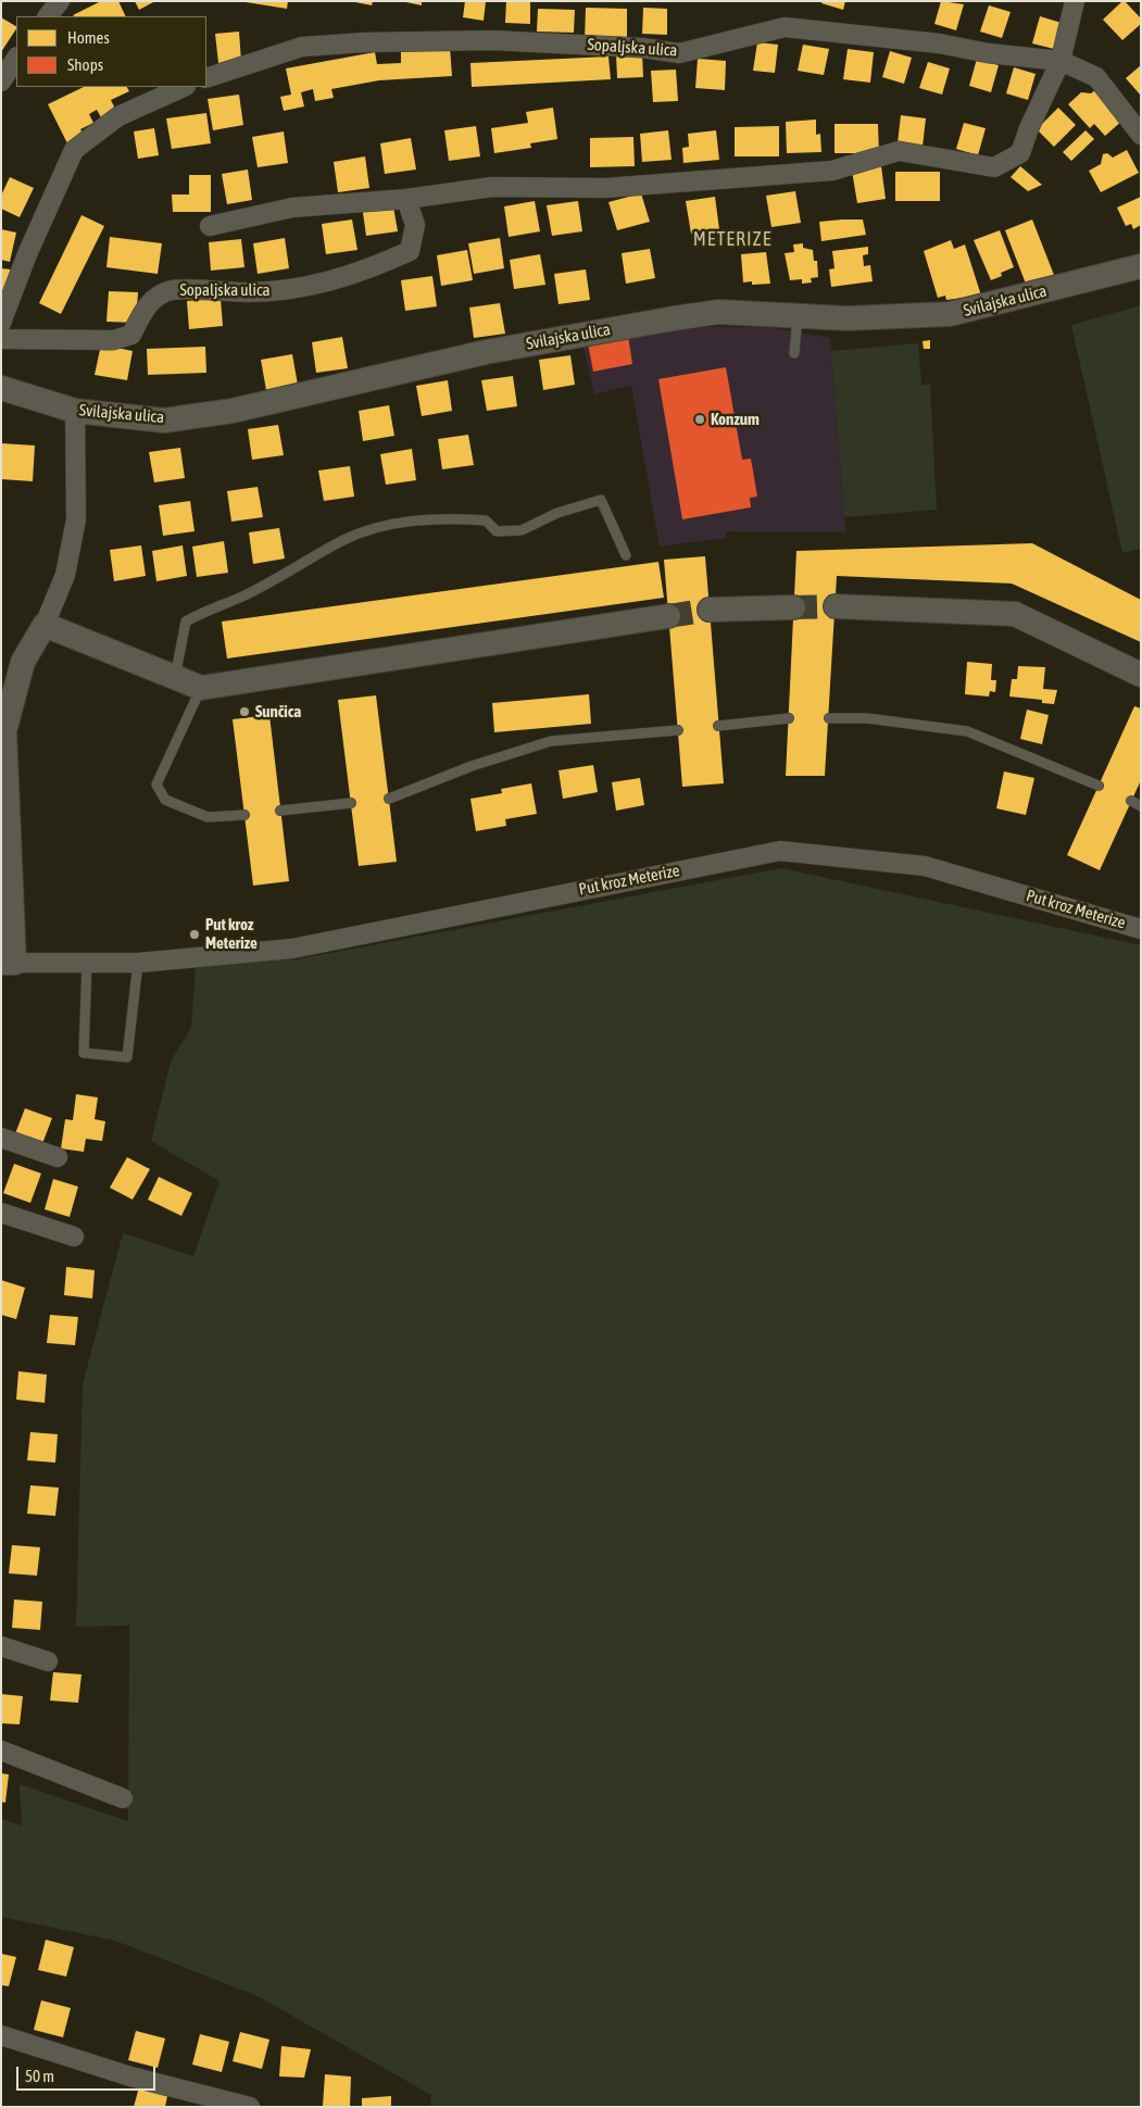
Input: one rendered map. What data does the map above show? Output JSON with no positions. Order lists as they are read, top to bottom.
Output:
{
  "streets": {
    "street": ["Sopaljska ulica", "Svilajska ulica", "Put kroz Meterize"]
  },
  "crossings": [
    ["Svilajska ulica", "Put kroz Meterize"]
  ],
  "districts": ["METERIZE"],
  "places": ["Konzum", "Sunčica", "Put kroz Meterize"],
  "legend": ["Homes", "Shops"],
  "scale_bar": "50 m"
}
